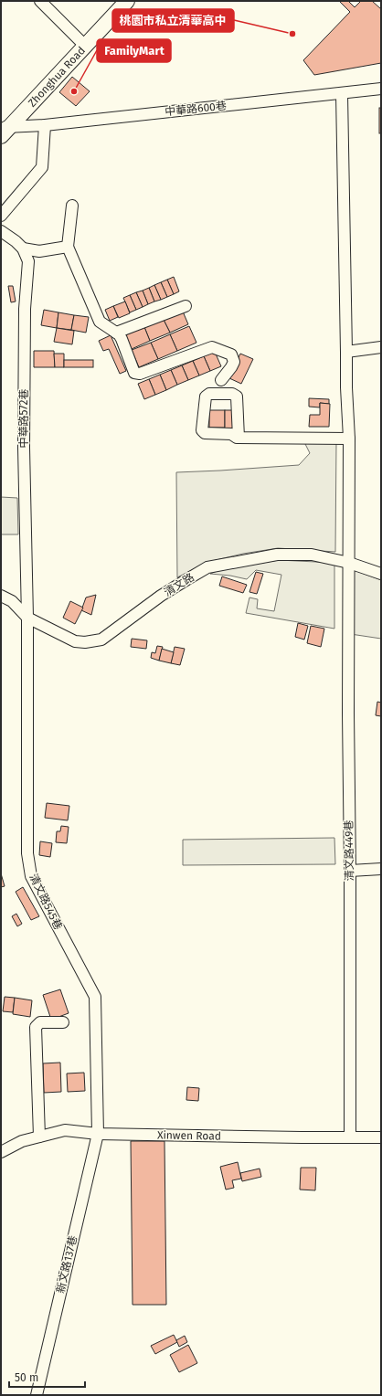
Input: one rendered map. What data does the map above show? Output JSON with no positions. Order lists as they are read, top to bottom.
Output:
{
  "streets": {
    "main road": ["Zhonghua Road"],
    "street": [
      "中華路600巷",
      "中華路572巷",
      "清文路",
      "清文路449巷",
      "清文路545巷",
      "Xinwen Road",
      "新文路137巷"
    ]
  },
  "crossings": [
    ["Zhonghua Road", "中華路600巷"],
    ["中華路600巷", "清文路449巷"],
    ["中華路572巷", "清文路"],
    ["中華路572巷", "清文路545巷"],
    ["清文路", "清文路449巷"],
    ["清文路", "清文路545巷"],
    ["清文路449巷", "Xinwen Road"],
    ["清文路545巷", "Xinwen Road"],
    ["清文路545巷", "新文路137巷"],
    ["Xinwen Road", "新文路137巷"]
  ],
  "places": ["桃園市私立清華高中", "FamilyMart"],
  "scale_bar": "50 m"
}
